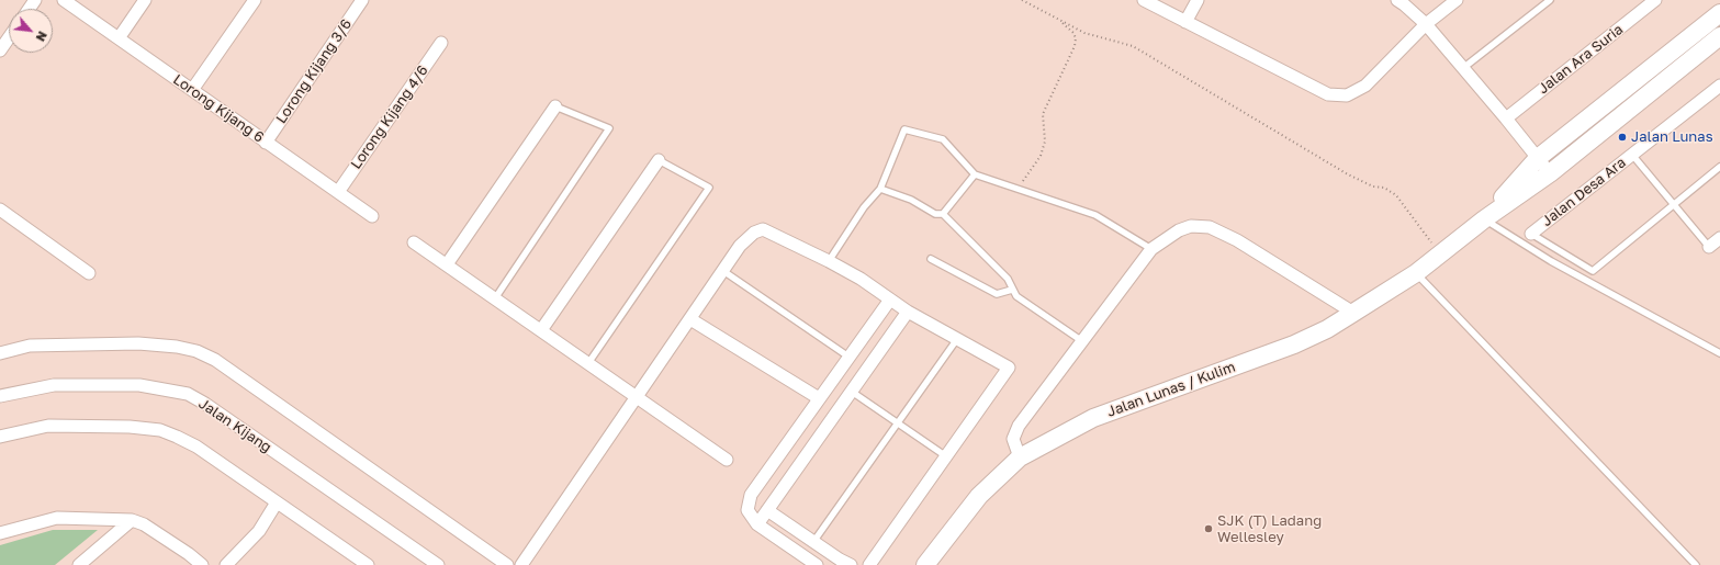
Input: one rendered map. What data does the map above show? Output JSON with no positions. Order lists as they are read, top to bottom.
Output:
{
  "streets": {
    "main road": ["Jalan Lunas / Kulim"],
    "street": [
      "Jalan Ara Suria",
      "Lorong Kijang 3/6",
      "Lorong Kijang 6",
      "Lorong Kijang 4/6",
      "Jalan Desa Ara",
      "Jalan Kijang"
    ]
  },
  "crossings": [
    ["Lorong Kijang 3/6", "Lorong Kijang 6"],
    ["Lorong Kijang 6", "Lorong Kijang 4/6"]
  ],
  "places": ["Jalan Lunas", "SJK (T) Ladang Wellesley"],
  "north": "bottom right"
}
